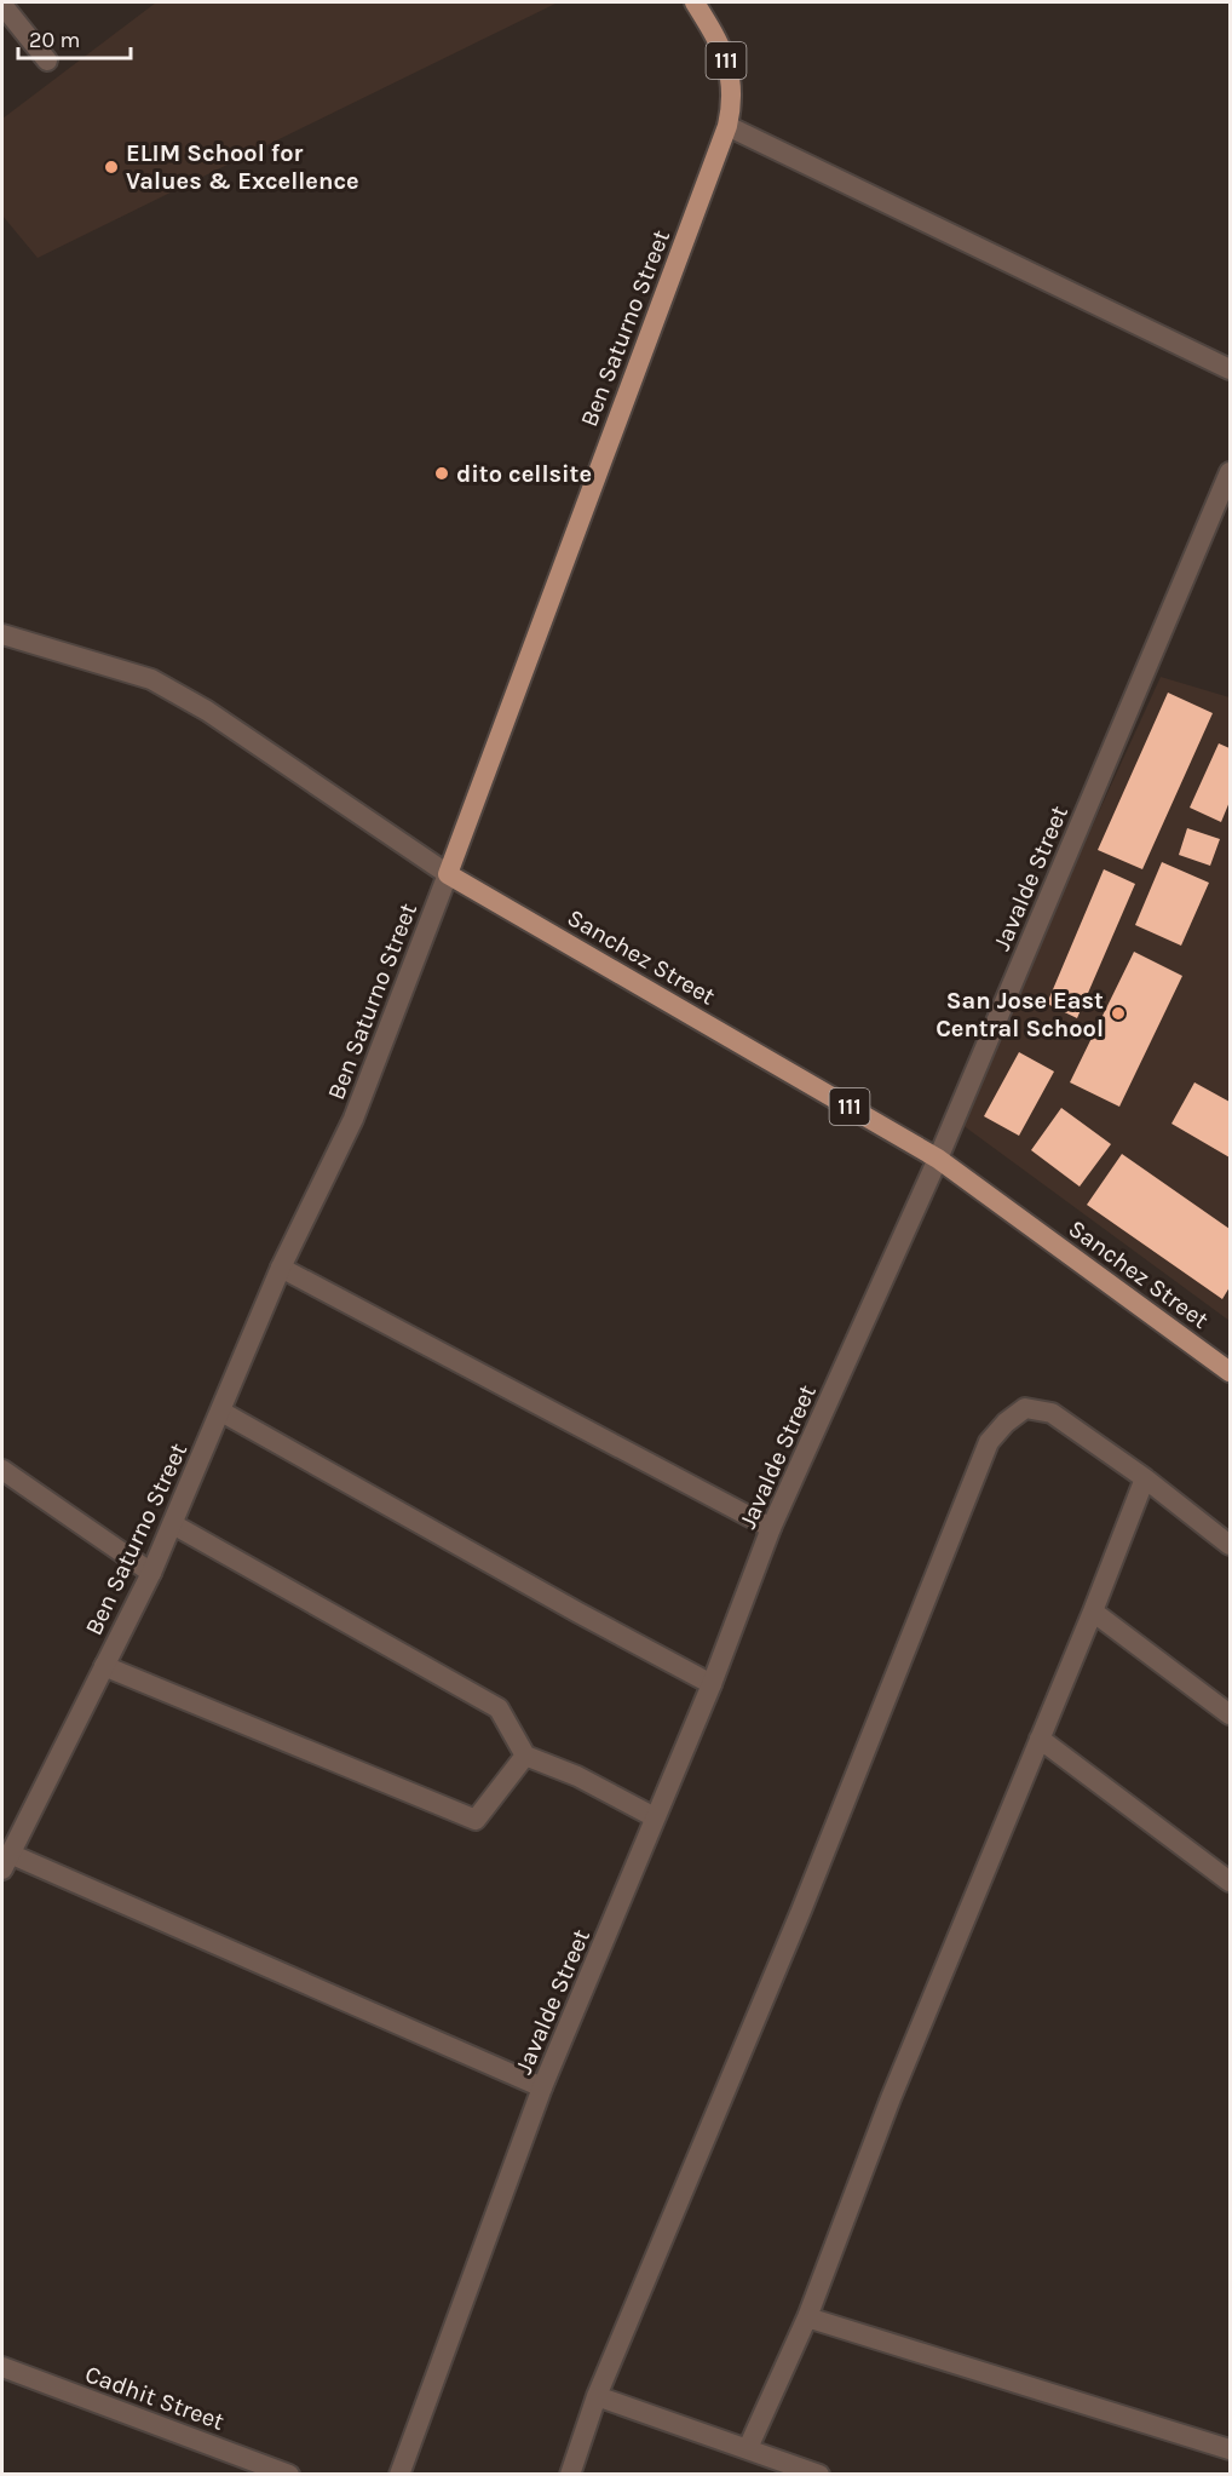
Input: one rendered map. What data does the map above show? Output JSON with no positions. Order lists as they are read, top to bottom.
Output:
{
  "streets": {
    "main road": ["111", "Ben Saturno Street", "Sanchez Street"],
    "street": ["Javalde Street", "Cadhit Street"]
  },
  "crossings": [
    ["111", "Ben Saturno Street"],
    ["Ben Saturno Street", "Sanchez Street"],
    ["Javalde Street", "Sanchez Street"]
  ],
  "places": ["ELIM School for Values & Excellence", "dito cellsite", "San Jose East Central School"],
  "scale_bar": "20 m"
}
